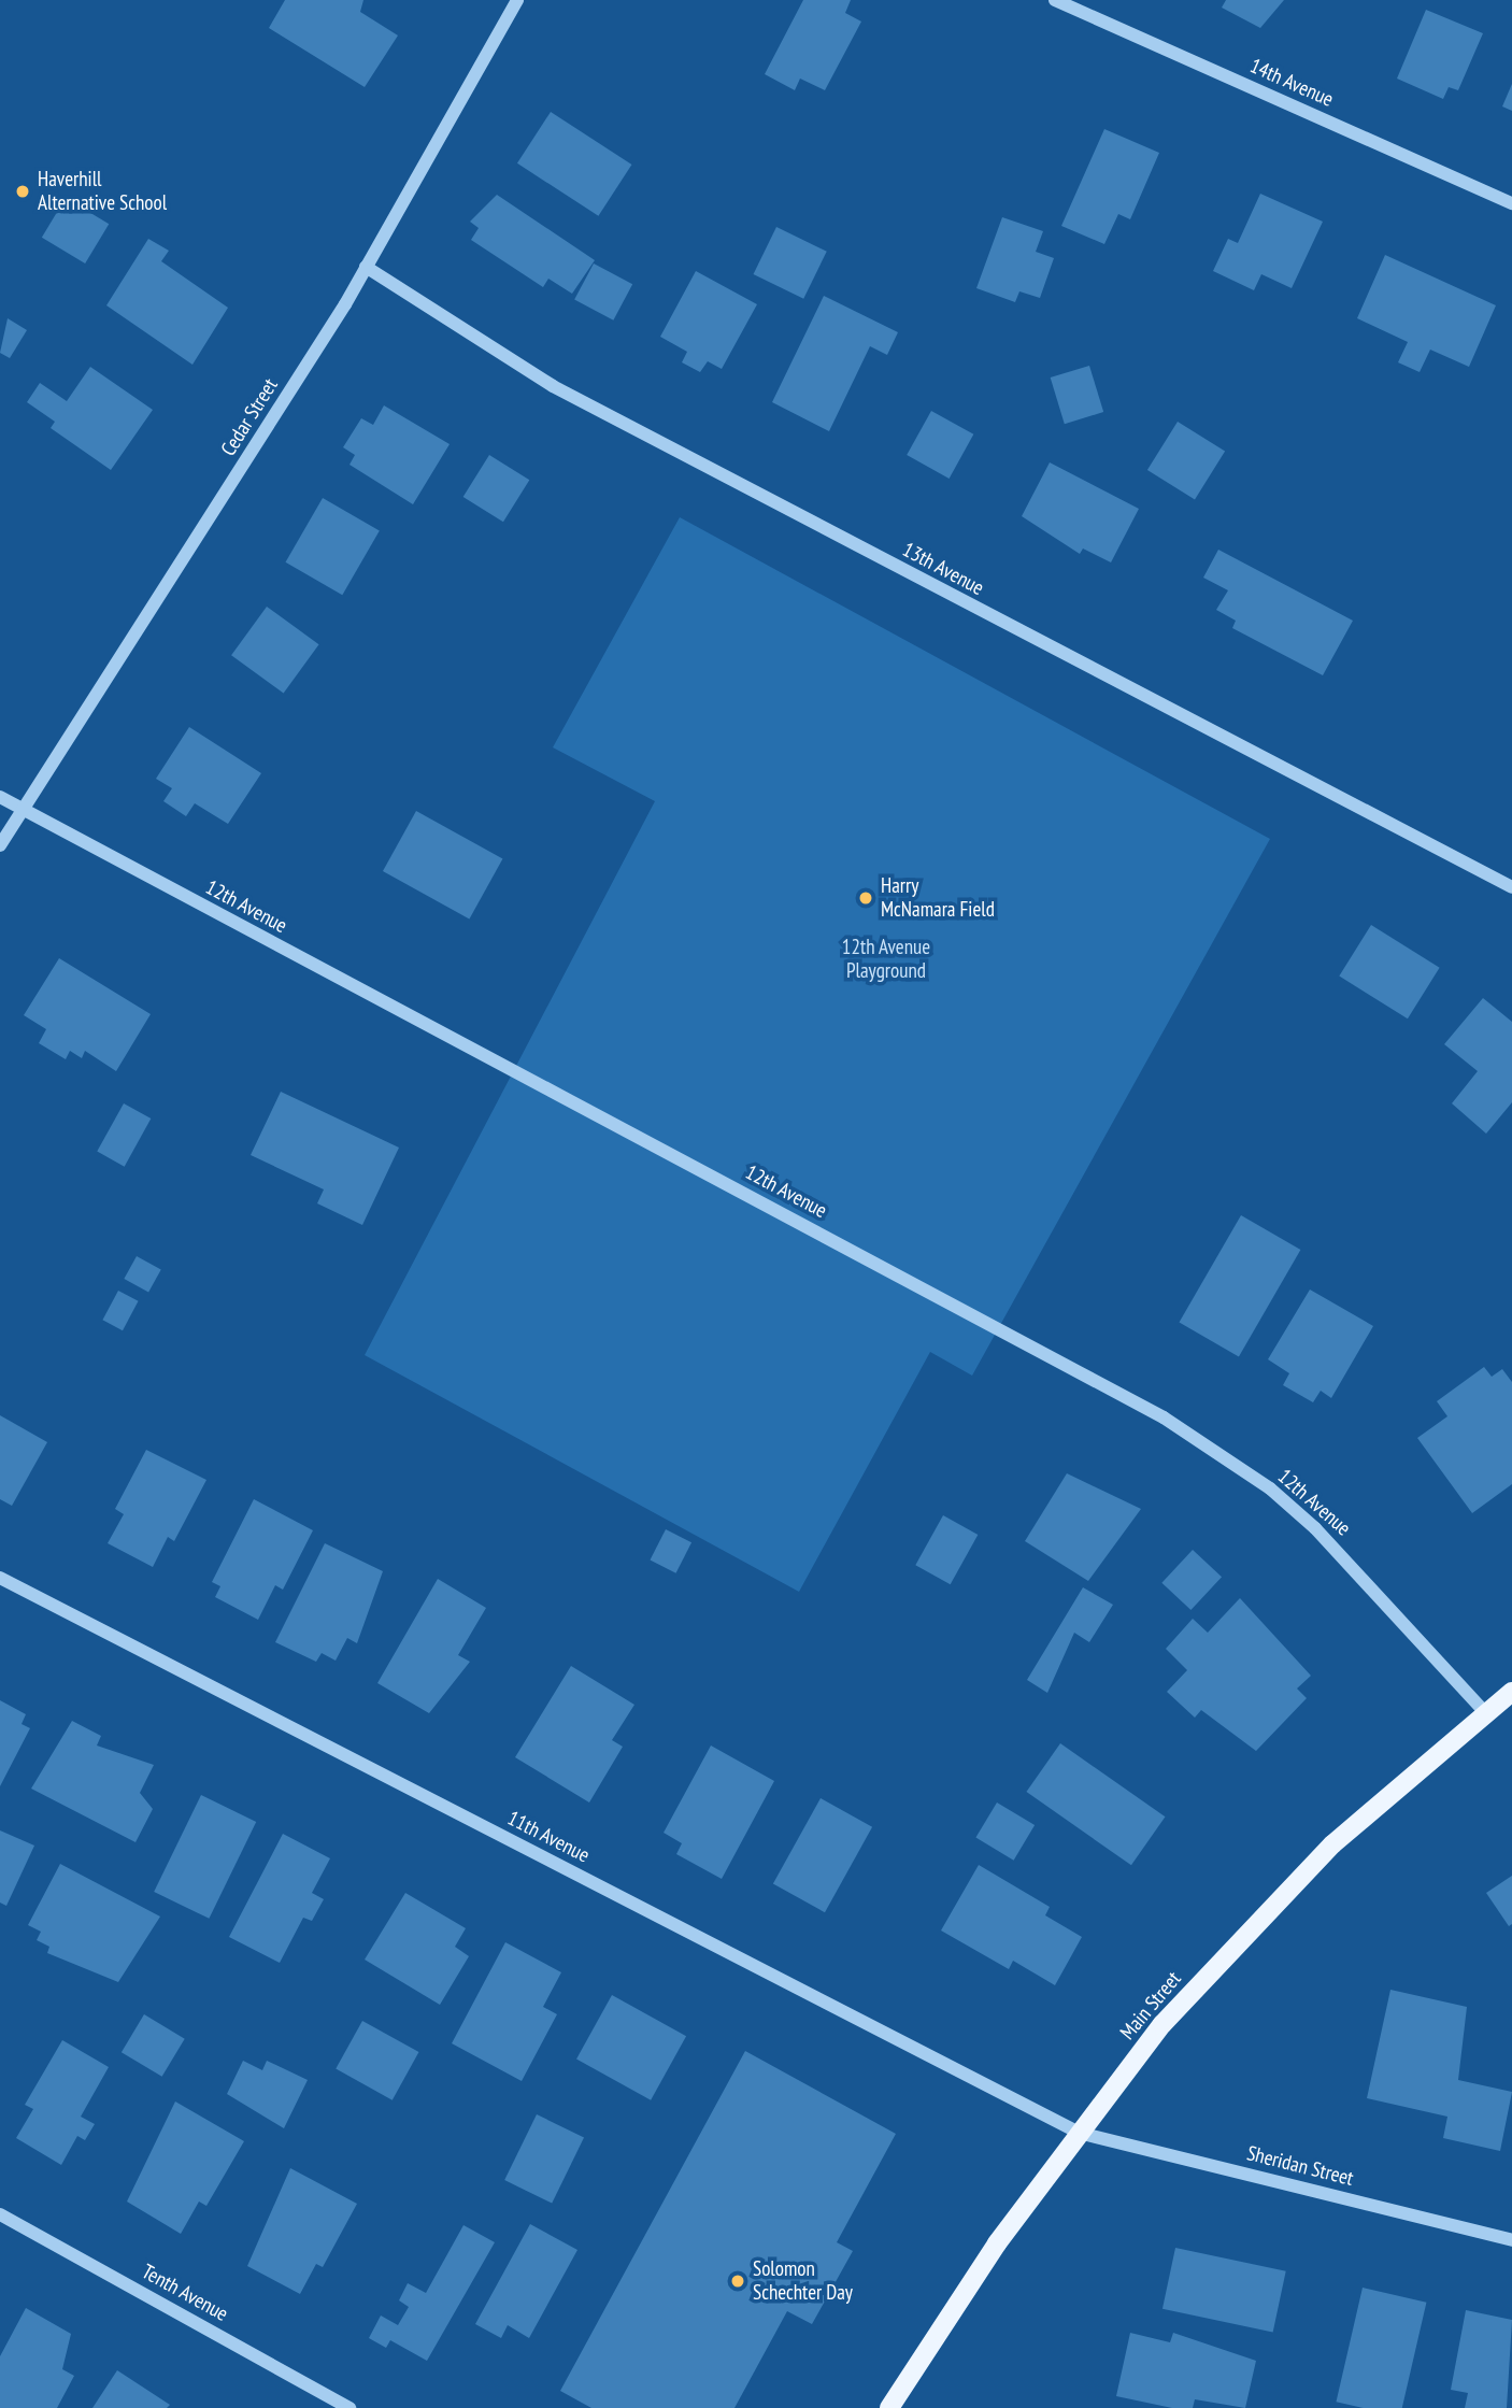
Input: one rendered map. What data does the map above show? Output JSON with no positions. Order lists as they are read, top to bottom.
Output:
{
  "streets": {
    "main road": ["Main Street"],
    "street": [
      "14th Avenue",
      "Cedar Street",
      "13th Avenue",
      "12th Avenue",
      "11th Avenue",
      "Sheridan Street",
      "Tenth Avenue"
    ]
  },
  "crossings": [
    ["Cedar Street", "13th Avenue"],
    ["Cedar Street", "12th Avenue"],
    ["12th Avenue", "Main Street"],
    ["11th Avenue", "Main Street"],
    ["11th Avenue", "Sheridan Street"],
    ["Main Street", "Sheridan Street"]
  ],
  "parks": ["12th Avenue Playground"],
  "places": ["Haverhill Alternative School", "Harry McNamara Field", "Solomon Schechter Day"]
}
